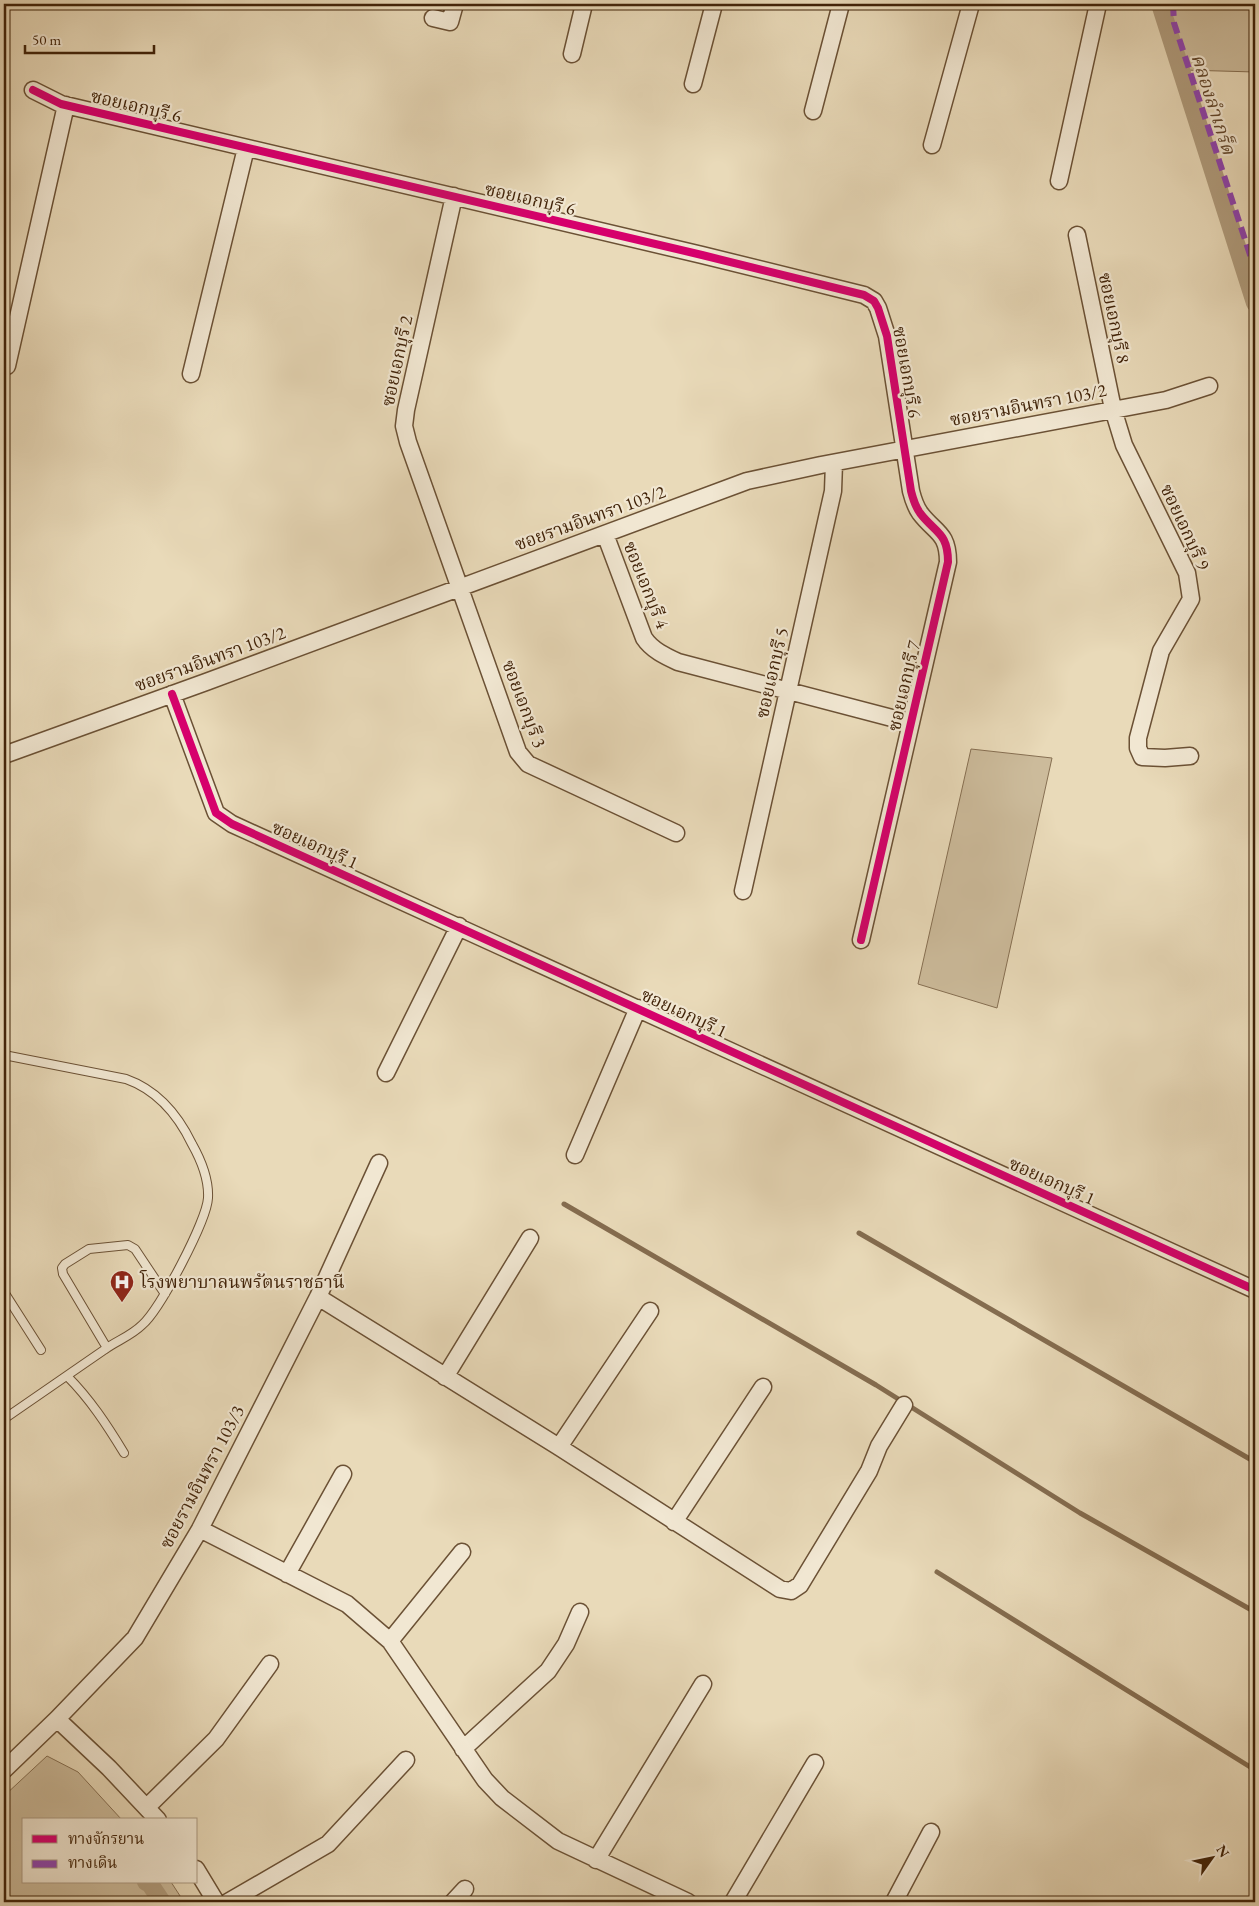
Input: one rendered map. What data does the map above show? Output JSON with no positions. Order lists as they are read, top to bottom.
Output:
{
  "streets": {
    "street": [
      "ซอยเอกบุรี 6",
      "ซอยเอกบุรี 8",
      "ซอยเอกบุรี 2",
      "ซอยรามอินทรา 103/2",
      "ซอยเอกบุรี 9",
      "ซอยเอกบุรี 4",
      "ซอยเอกบุรี 5",
      "ซอยเอกบุรี 7",
      "ซอยเอกบุรี 3",
      "ซอยเอกบุรี 1",
      "ซอยรามอินทรา 103/3"
    ]
  },
  "crossings": [
    ["ซอยเอกบุรี 6", "ซอยเอกบุรี 2"],
    ["ซอยเอกบุรี 6", "ซอยรามอินทรา 103/2"],
    ["ซอยเอกบุรี 6", "ซอยเอกบุรี 7"],
    ["ซอยเอกบุรี 8", "ซอยรามอินทรา 103/2"],
    ["ซอยเอกบุรี 8", "ซอยเอกบุรี 9"],
    ["ซอยเอกบุรี 2", "ซอยรามอินทรา 103/2"],
    ["ซอยเอกบุรี 2", "ซอยเอกบุรี 3"],
    ["ซอยรามอินทรา 103/2", "ซอยเอกบุรี 9"],
    ["ซอยรามอินทรา 103/2", "ซอยเอกบุรี 4"],
    ["ซอยรามอินทรา 103/2", "ซอยเอกบุรี 5"],
    ["ซอยรามอินทรา 103/2", "ซอยเอกบุรี 7"],
    ["ซอยรามอินทรา 103/2", "ซอยเอกบุรี 3"],
    ["ซอยรามอินทรา 103/2", "ซอยเอกบุรี 1"],
    ["ซอยเอกบุรี 4", "ซอยเอกบุรี 5"],
    ["ซอยเอกบุรี 4", "ซอยเอกบุรี 7"]
  ],
  "water": ["คลองลำเกร็ด"],
  "places": {
    "hospital": ["โรงพยาบาลนพรัตนราชธานี"]
  },
  "legend": ["ทางจักรยาน", "ทางเดิน"],
  "scale_bar": "50 m",
  "north": "top right"
}
